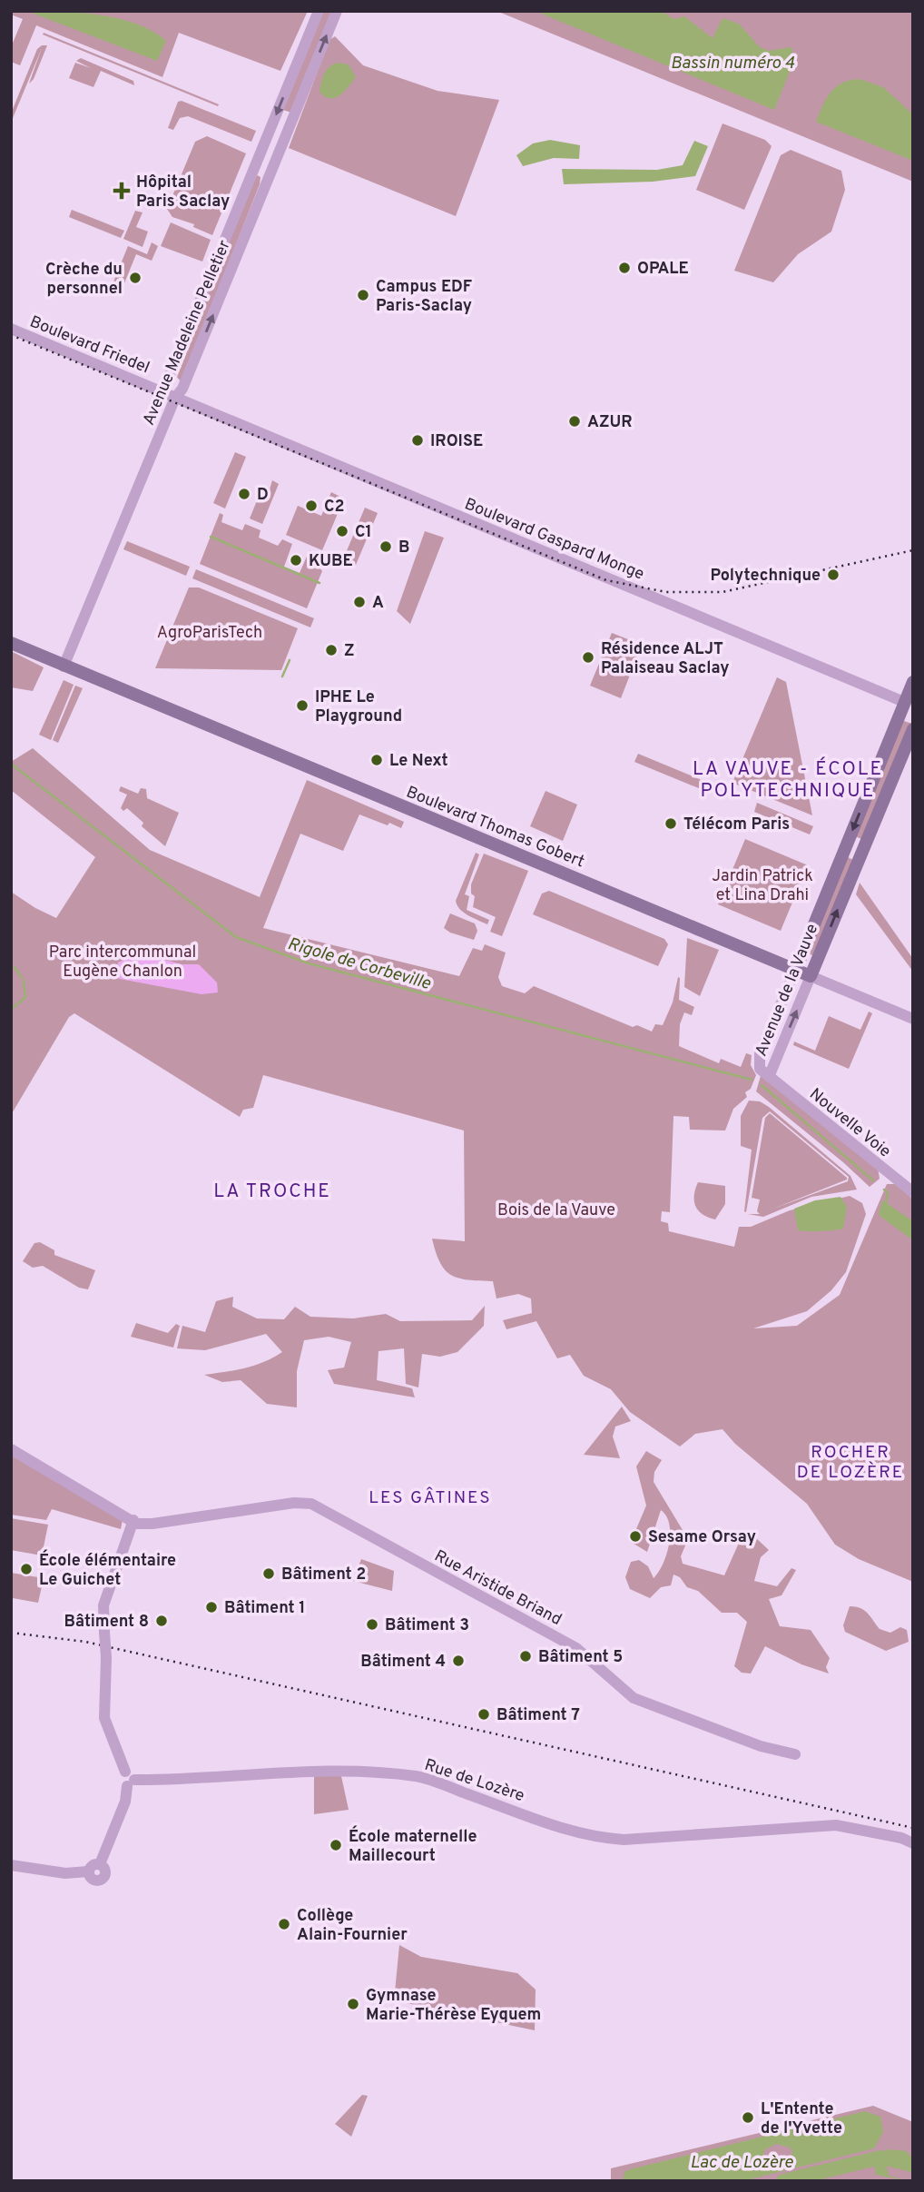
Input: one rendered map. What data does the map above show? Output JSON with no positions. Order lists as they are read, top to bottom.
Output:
{
  "streets": {
    "main road": ["Boulevard Thomas Gobert", "Avenue de la Vauve"],
    "street": [
      "Avenue Madeleine Pelletier",
      "Boulevard Friedel",
      "Boulevard Gaspard Monge",
      "Nouvelle Voie",
      "Rue Aristide Briand",
      "Rue de Lozère"
    ]
  },
  "crossings": [
    ["Avenue Madeleine Pelletier", "Boulevard Friedel"],
    ["Avenue Madeleine Pelletier", "Boulevard Thomas Gobert"],
    ["Boulevard Friedel", "Boulevard Gaspard Monge"],
    ["Boulevard Gaspard Monge", "Avenue de la Vauve"],
    ["Boulevard Thomas Gobert", "Avenue de la Vauve"],
    ["Avenue de la Vauve", "Nouvelle Voie"]
  ],
  "districts": [
    "LA VAUVE - ÉCOLE POLYTECHNIQUE",
    "LA TROCHE",
    "ROCHER DE LOZÈRE",
    "LES GÂTINES"
  ],
  "water": ["Bassin numéro 4", "Rigole de Corbeville", "Lac de Lozère"],
  "parks": [
    "AgroParisTech",
    "Jardin Patrick et Lina Drahi",
    "Parc intercommunal Eugène Chanlon",
    "Bois de la Vauve"
  ],
  "places": {
    "health": ["Hôpital Paris Saclay"],
    "other": [
      "OPALE",
      "Crèche du personnel",
      "Campus EDF Paris-Saclay",
      "AZUR",
      "IROISE",
      "D",
      "C2",
      "C1",
      "B",
      "KUBE",
      "Polytechnique",
      "A",
      "Z",
      "Résidence ALJT Palaiseau Saclay",
      "IPHE Le Playground",
      "Le Next",
      "Télécom Paris",
      "Sesame Orsay",
      "École élémentaire Le Guichet",
      "Bâtiment 2",
      "Bâtiment 1",
      "Bâtiment 8",
      "Bâtiment 3",
      "Bâtiment 5",
      "Bâtiment 4",
      "Bâtiment 7",
      "École maternelle Maillecourt",
      "Collège Alain-Fournier",
      "Gymnase Marie-Thérèse Eyquem",
      "L'Entente de l'Yvette"
    ]
  }
}
